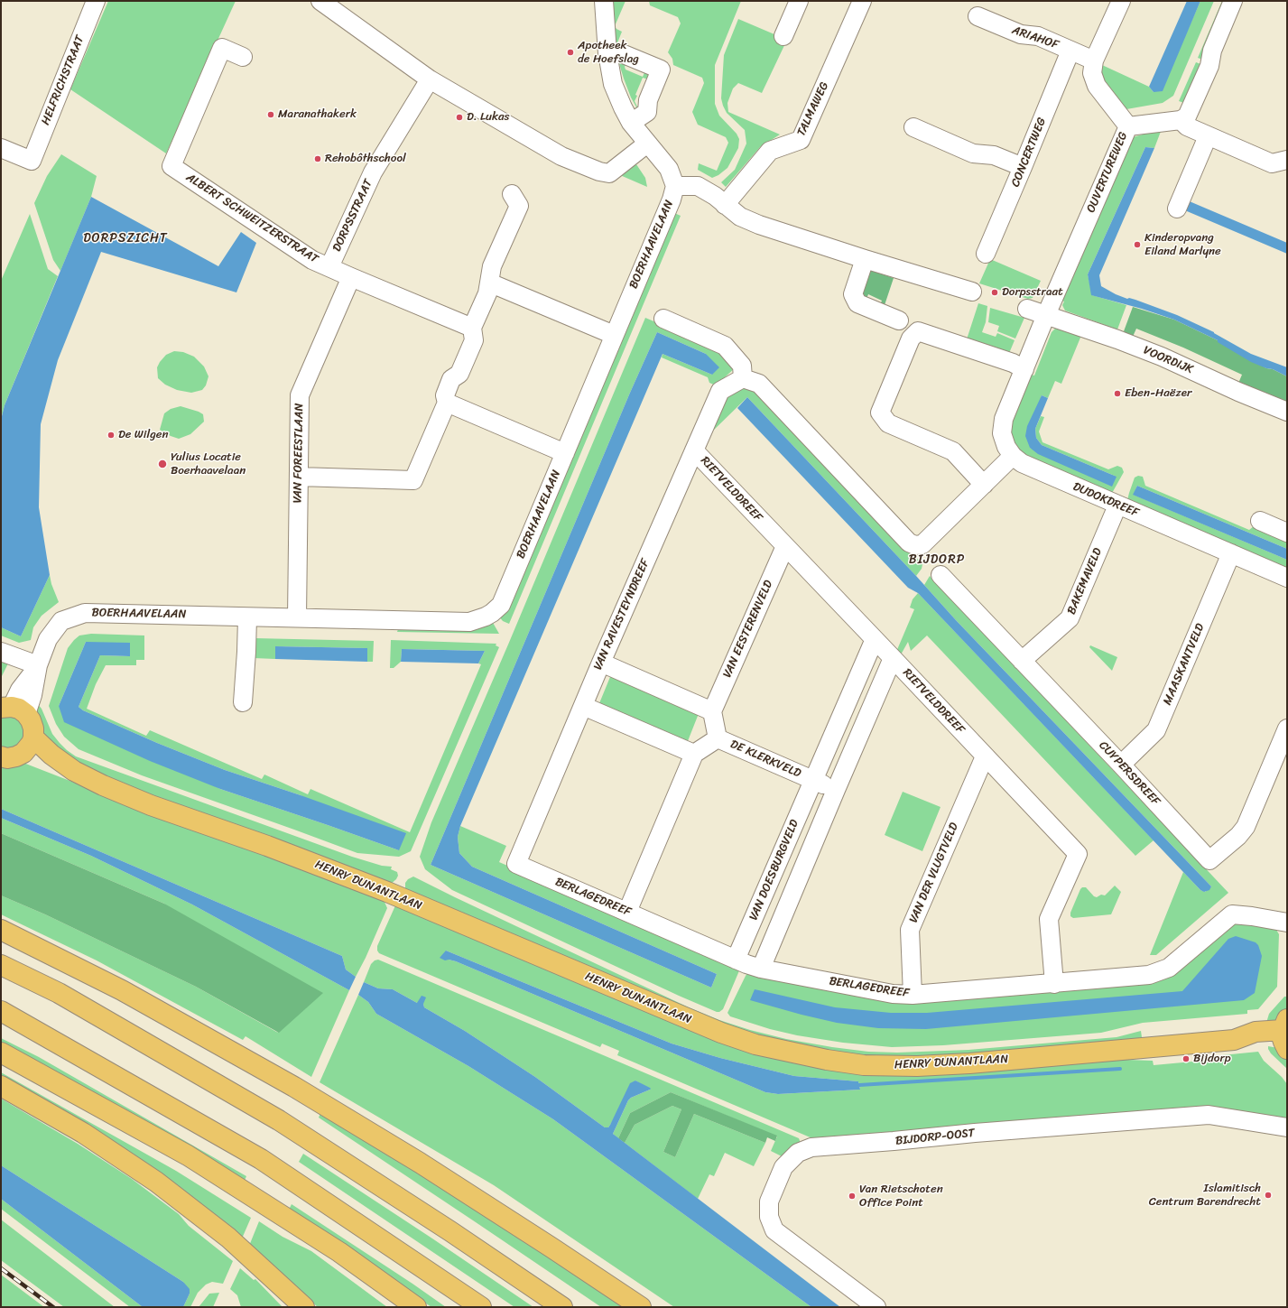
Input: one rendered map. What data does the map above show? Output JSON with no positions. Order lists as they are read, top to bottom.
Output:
{
  "streets": {
    "main road": ["HENRY DUNANTLAAN"],
    "street": [
      "ARIAHOF",
      "HELFRICHSTRAAT",
      "TALMAWEG",
      "CONCERTWEG",
      "OUVERTUREWEG",
      "DORPSSTRAAT",
      "ALBERT SCHWEITZERSTRAAT",
      "BOERHAAVELAAN",
      "VOORDIJK",
      "VAN FOREESTLAAN",
      "RIETVELDDREEF",
      "DUDOKDREEF",
      "BAKEMAVELD",
      "VAN RAVESTEYNDREEF",
      "VAN EESTERENVELD",
      "MAASKANTVELD",
      "DE KLERKVELD",
      "CUYPERSDREEF",
      "VAN DOESBURGVELD",
      "VAN DER VLUGTVELD",
      "BERLAGEDREEF",
      "BIJDORP-OOST"
    ]
  },
  "crossings": [
    ["ARIAHOF", "CONCERTWEG"],
    ["OUVERTUREWEG", "VOORDIJK"],
    ["OUVERTUREWEG", "DUDOKDREEF"],
    ["ALBERT SCHWEITZERSTRAAT", "VAN FOREESTLAAN"],
    ["BOERHAAVELAAN", "VAN FOREESTLAAN"],
    ["RIETVELDDREEF", "VAN RAVESTEYNDREEF"],
    ["RIETVELDDREEF", "VAN EESTERENVELD"],
    ["RIETVELDDREEF", "VAN DOESBURGVELD"],
    ["RIETVELDDREEF", "VAN DER VLUGTVELD"],
    ["RIETVELDDREEF", "BERLAGEDREEF"],
    ["DUDOKDREEF", "BAKEMAVELD"],
    ["DUDOKDREEF", "MAASKANTVELD"],
    ["BAKEMAVELD", "CUYPERSDREEF"],
    ["VAN RAVESTEYNDREEF", "BERLAGEDREEF"],
    ["MAASKANTVELD", "CUYPERSDREEF"],
    ["DE KLERKVELD", "VAN DOESBURGVELD"],
    ["VAN DOESBURGVELD", "BERLAGEDREEF"],
    ["VAN DER VLUGTVELD", "BERLAGEDREEF"]
  ],
  "districts": ["DORPSZICHT", "BIJDORP"],
  "places": [
    "Apotheek de Hoefslag",
    "Maranathakerk",
    "D. Lukas",
    "Rehobôthschool",
    "Kinderopvang Eiland Marlyne",
    "Dorpsstraat",
    "Eben-Haëzer",
    "De Wilgen",
    "Yulius Locatie Boerhaavelaan",
    "Bijdorp",
    "Islamitisch Centrum Barendrecht",
    "Van Rietschoten Office Point"
  ]
}
